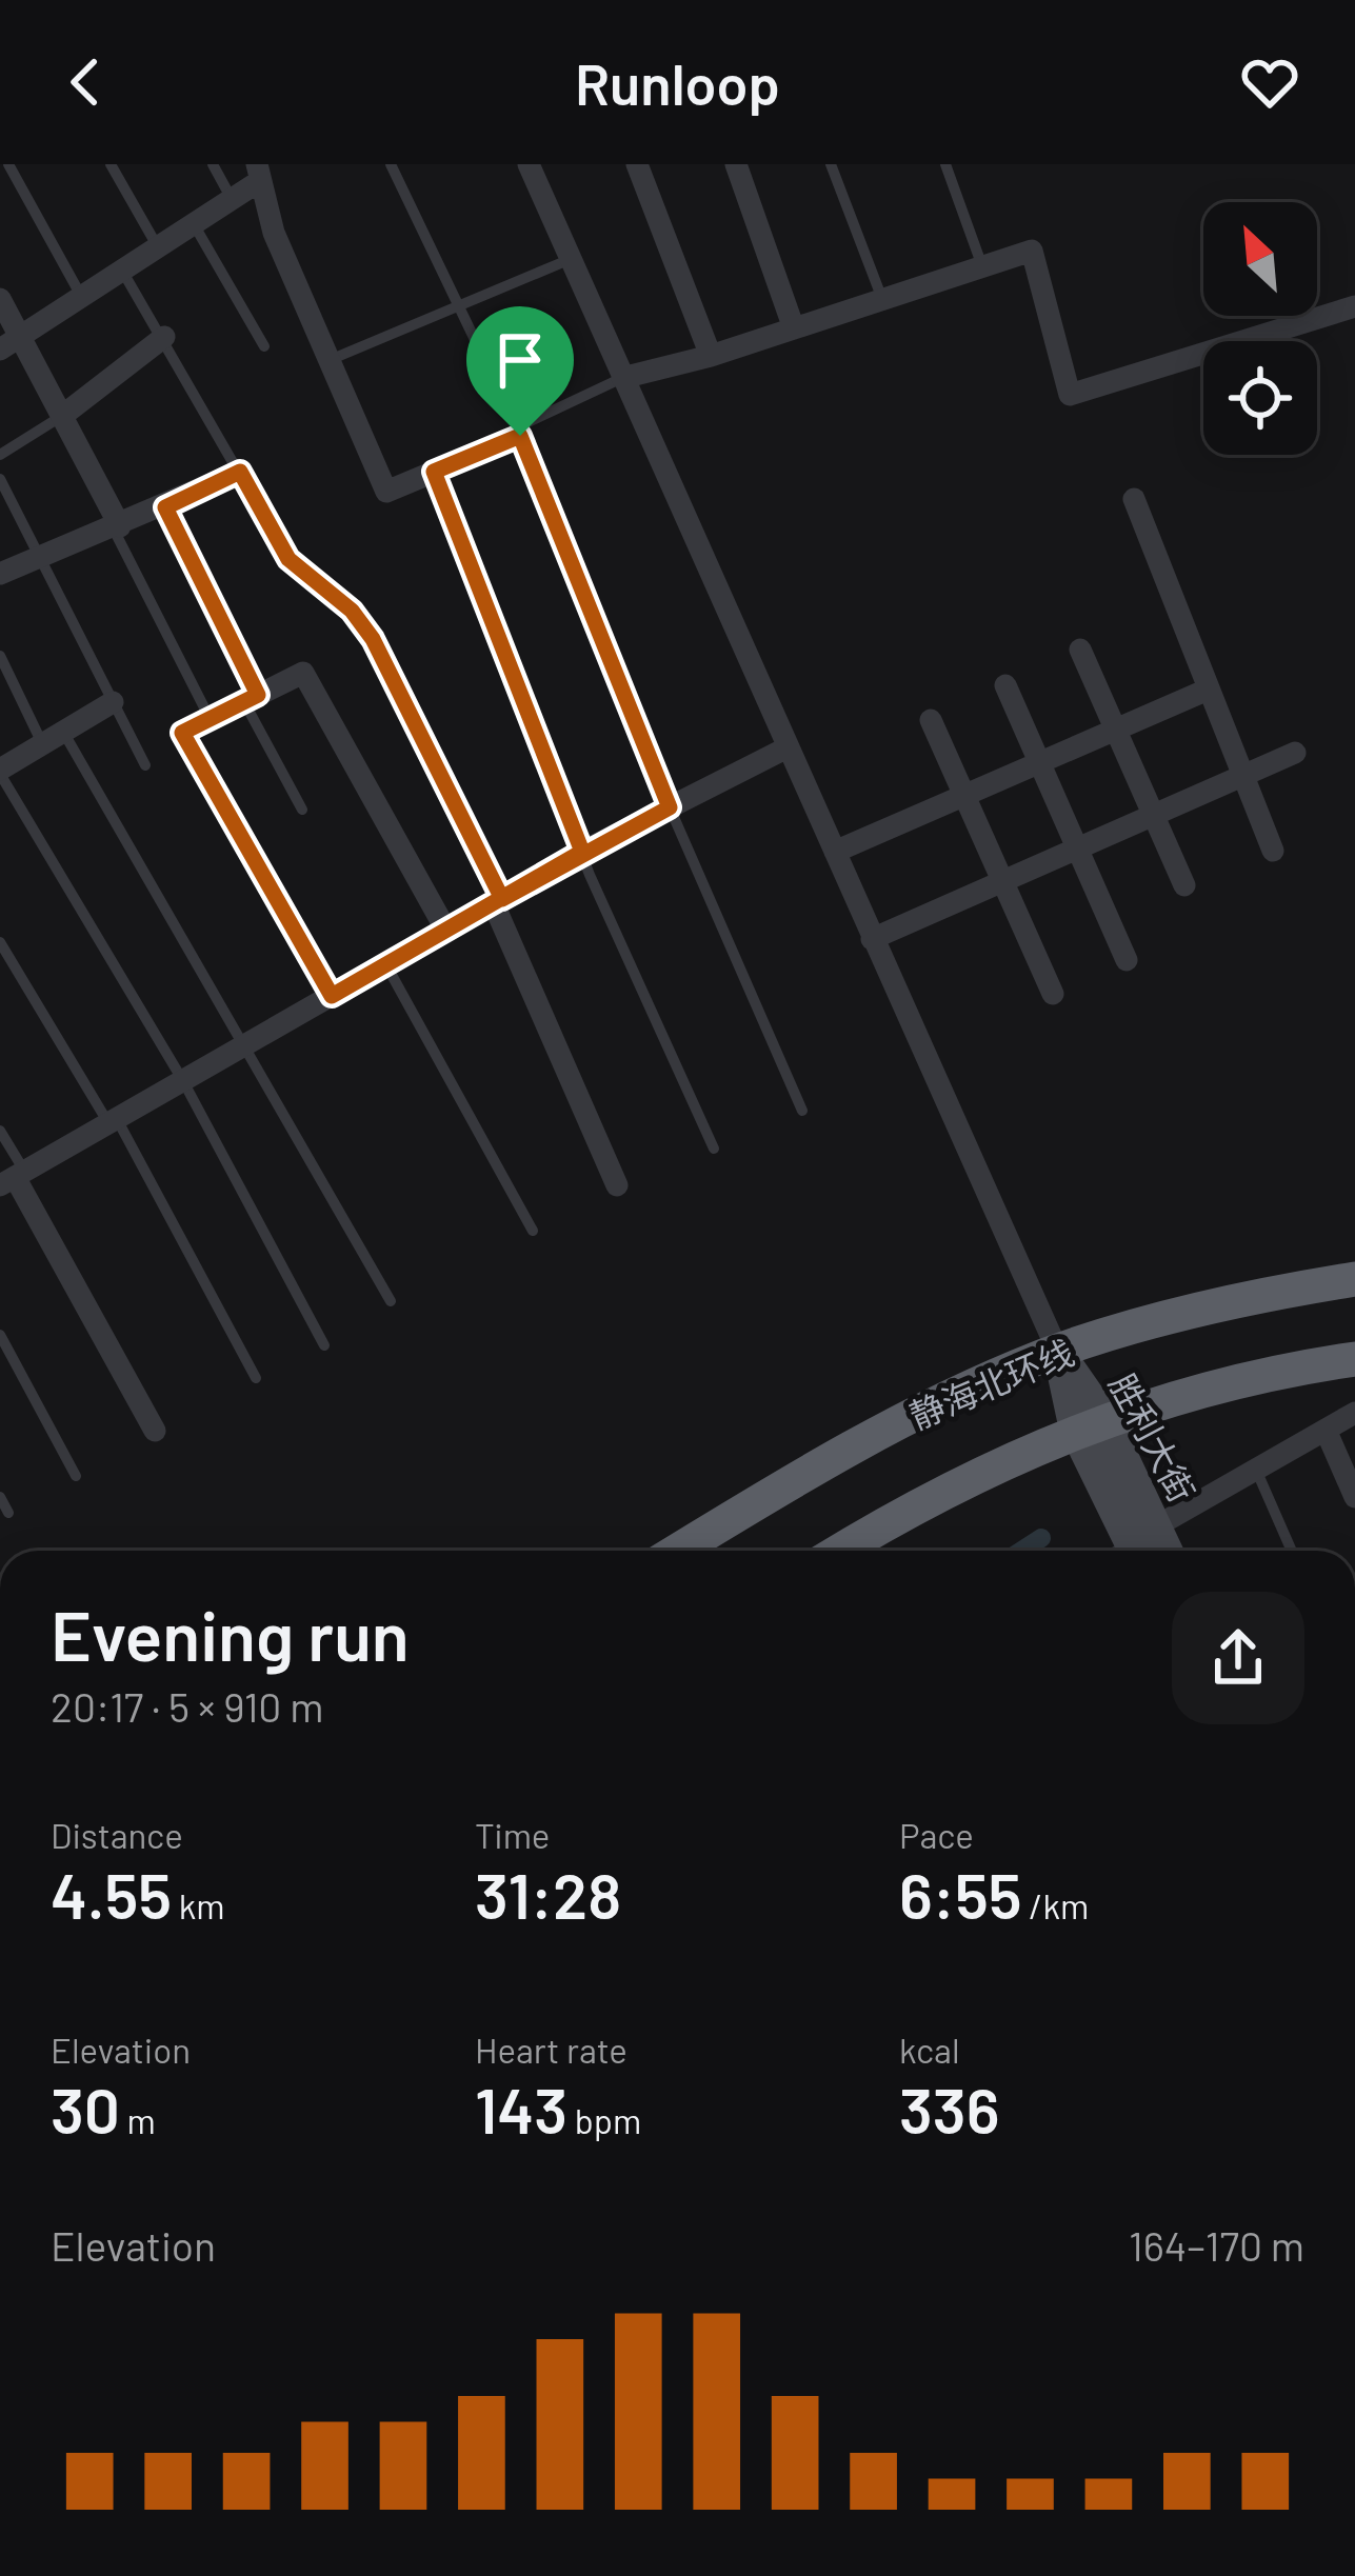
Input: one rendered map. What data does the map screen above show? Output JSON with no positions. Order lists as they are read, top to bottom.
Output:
{
  "streets": {
    "highway": ["静海北环线"],
    "main road": ["胜利大街"]
  },
  "crossings": [
    ["静海北环线", "胜利大街"]
  ],
  "north": "top left",
  "page": {
    "header": "Runloop",
    "heading": ["Evening run", "20:17 · 5 × 910 m"],
    "stats": [
      ["Distance", "4.55 km"],
      ["Time", "31:28"],
      ["Pace", "6:55 /km"],
      ["Elevation", "30 m"],
      ["Heart rate", "143 bpm"],
      ["kcal", "336"]
    ],
    "chart": ["Elevation", "164–170 m"]
  }
}
